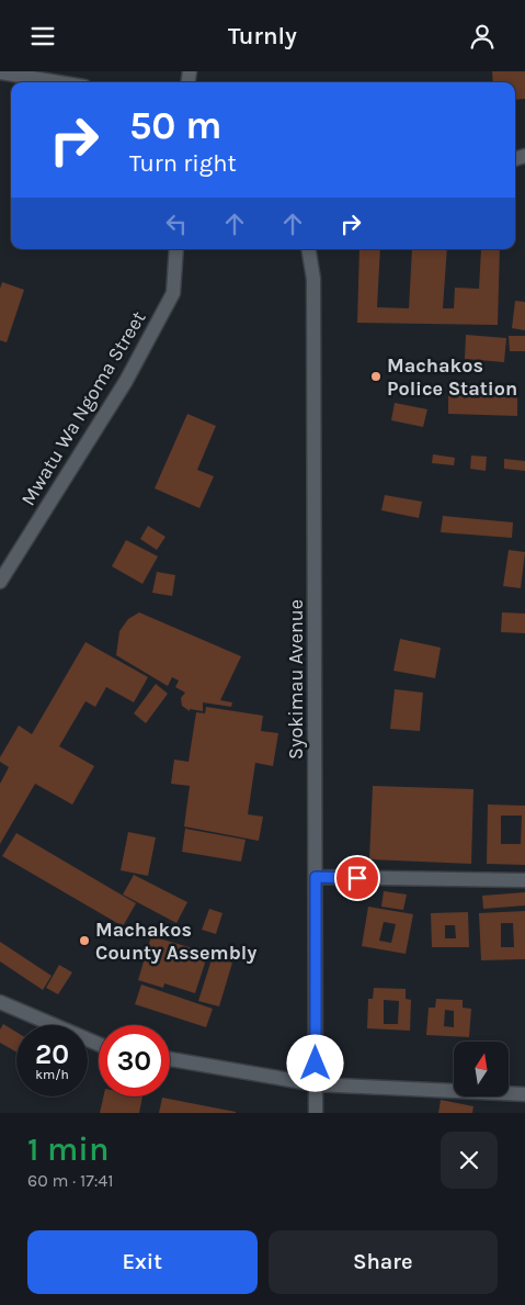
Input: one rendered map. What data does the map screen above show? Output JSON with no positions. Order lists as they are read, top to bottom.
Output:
{
  "streets": {
    "street": ["Mwatu Wa Ngoma Street", "Syokimau Avenue"]
  },
  "places": ["Machakos Police Station", "Machakos County Assembly"],
  "north": "top",
  "page": {
    "header": "Turnly",
    "turn": ["50 m", "Turn right"],
    "speed": "20 km/h",
    "limit": "30",
    "heading": ["1 min", "60 m · 17:41"],
    "buttons": ["Exit", "Share"]
  }
}
